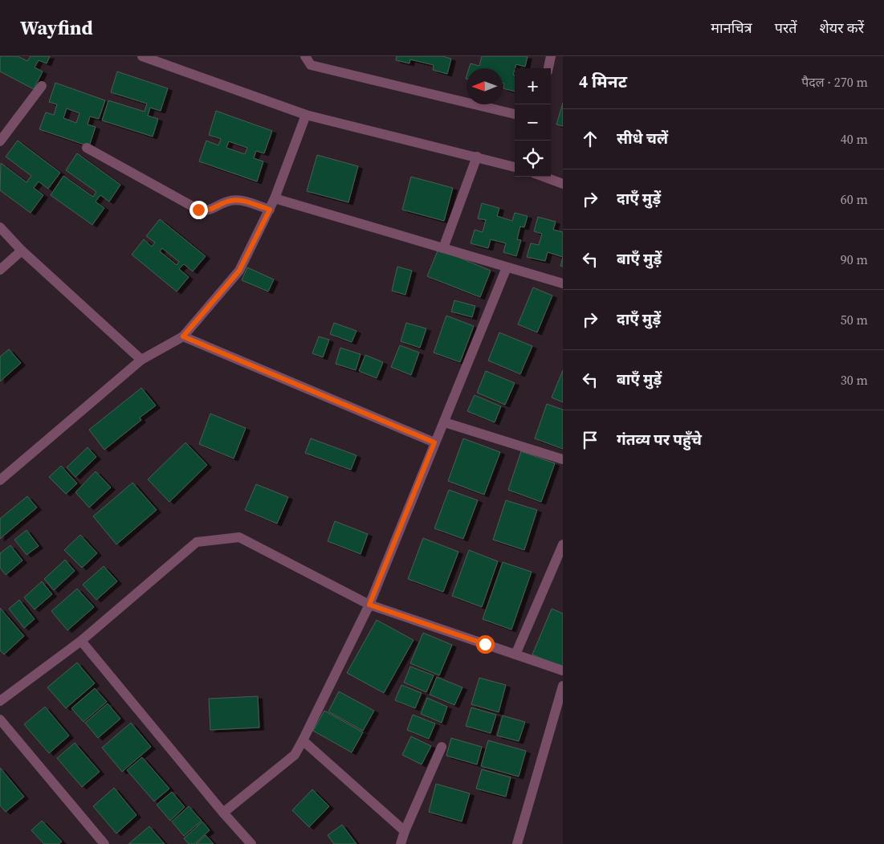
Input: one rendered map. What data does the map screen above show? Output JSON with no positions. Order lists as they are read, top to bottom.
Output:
{
  "north": "left",
  "page": {
    "header": "Wayfind",
    "nav": ["मानचित्र", "परतें", "शेयर करें"],
    "heading": ["4 मिनट", "पैदल · 270 m"],
    "map_buttons": ["+", "−"],
    "list": [
      ["सीधे चलें", "40 m"],
      ["दाएँ मुड़ें", "60 m"],
      ["बाएँ मुड़ें", "90 m"],
      ["दाएँ मुड़ें", "50 m"],
      ["बाएँ मुड़ें", "30 m"],
      "गंतव्य पर पहुँचे"
    ]
  }
}
